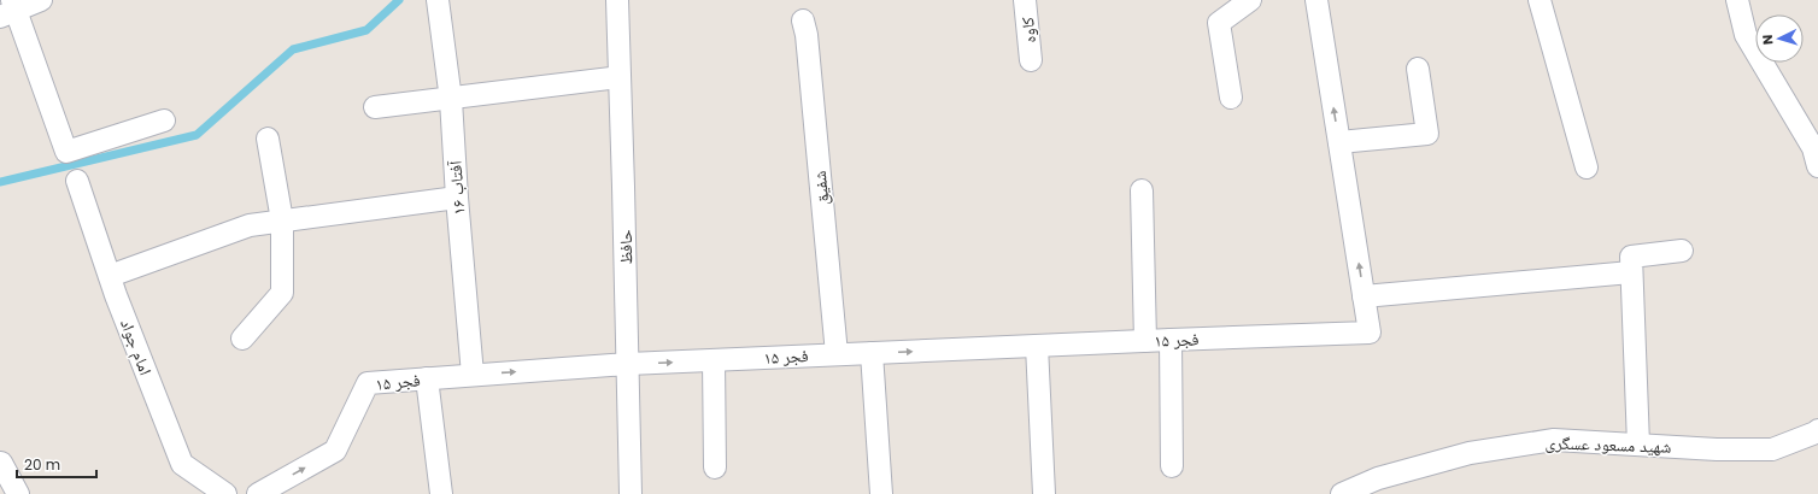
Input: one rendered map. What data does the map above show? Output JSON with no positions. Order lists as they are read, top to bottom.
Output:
{
  "streets": {
    "street": [
      "کاوه",
      "آفتاب ۱۶",
      "شفیق",
      "حافظ",
      "فجر ۱۵",
      "امام جواد",
      "شهید مسعود عسگری"
    ]
  },
  "crossings": [
    ["آفتاب ۱۶", "فجر ۱۵"],
    ["شفیق", "فجر ۱۵"],
    ["حافظ", "فجر ۱۵"]
  ],
  "one_way": ["فجر ۱۵"],
  "scale_bar": "20 m",
  "north": "left"
}
